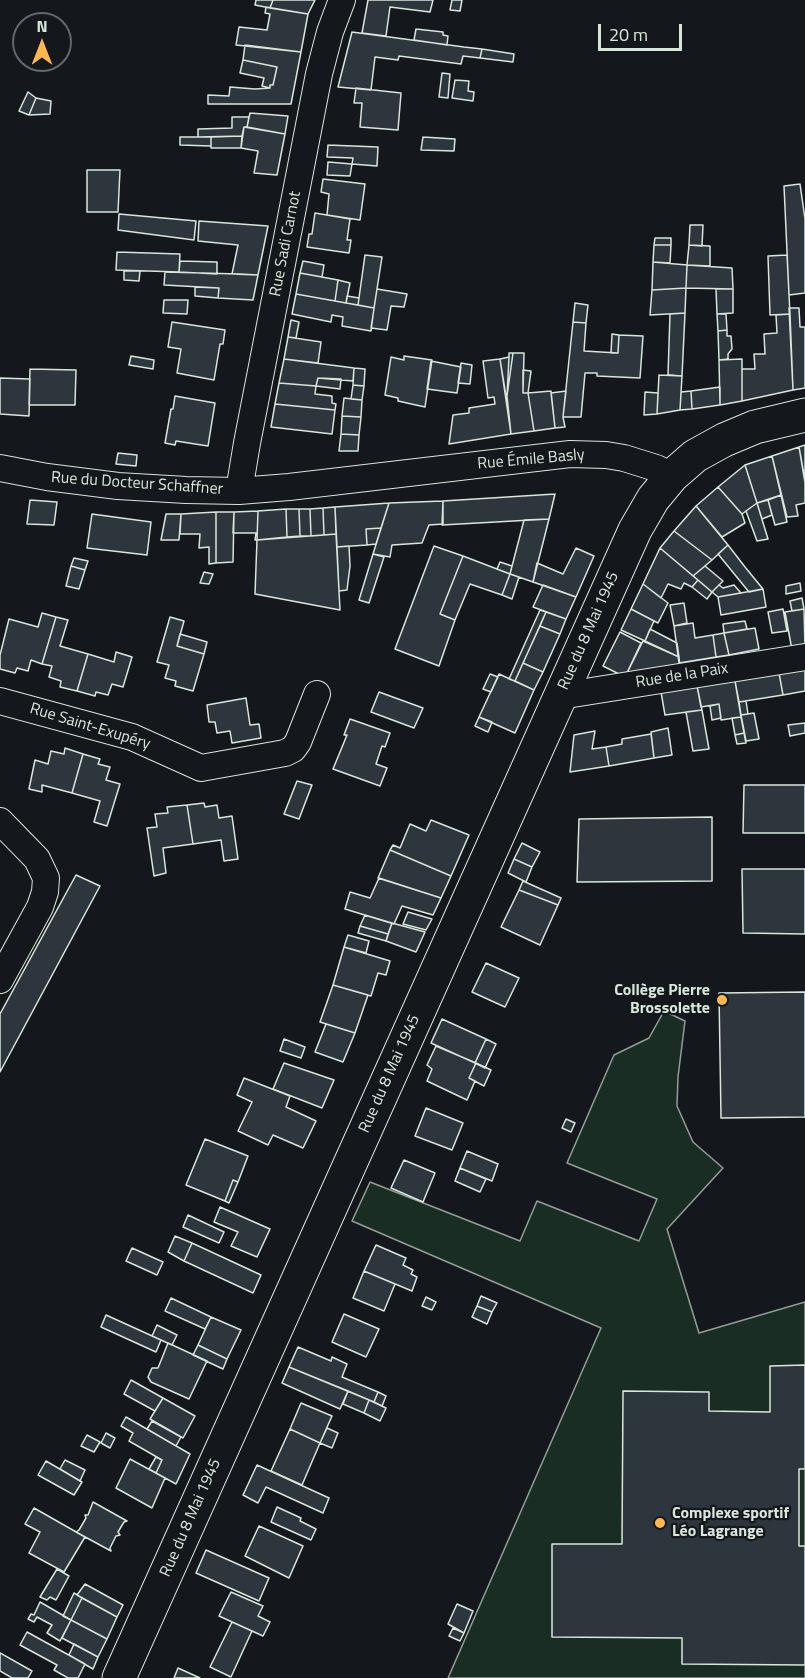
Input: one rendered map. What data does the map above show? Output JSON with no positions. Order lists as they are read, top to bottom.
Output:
{
  "streets": {
    "street": [
      "Rue Sadi Carnot",
      "Rue Émile Basly",
      "Rue du Docteur Schaffner",
      "Rue du 8 Mai 1945",
      "Rue de la Paix",
      "Rue Saint-Exupéry"
    ]
  },
  "crossings": [
    ["Rue Sadi Carnot", "Rue Émile Basly"],
    ["Rue Sadi Carnot", "Rue du Docteur Schaffner"],
    ["Rue Émile Basly", "Rue du Docteur Schaffner"],
    ["Rue Émile Basly", "Rue du 8 Mai 1945"],
    ["Rue du 8 Mai 1945", "Rue de la Paix"]
  ],
  "places": ["Collège Pierre Brossolette", "Complexe sportif Léo Lagrange"],
  "scale_bar": "20 m",
  "north": "top"
}
